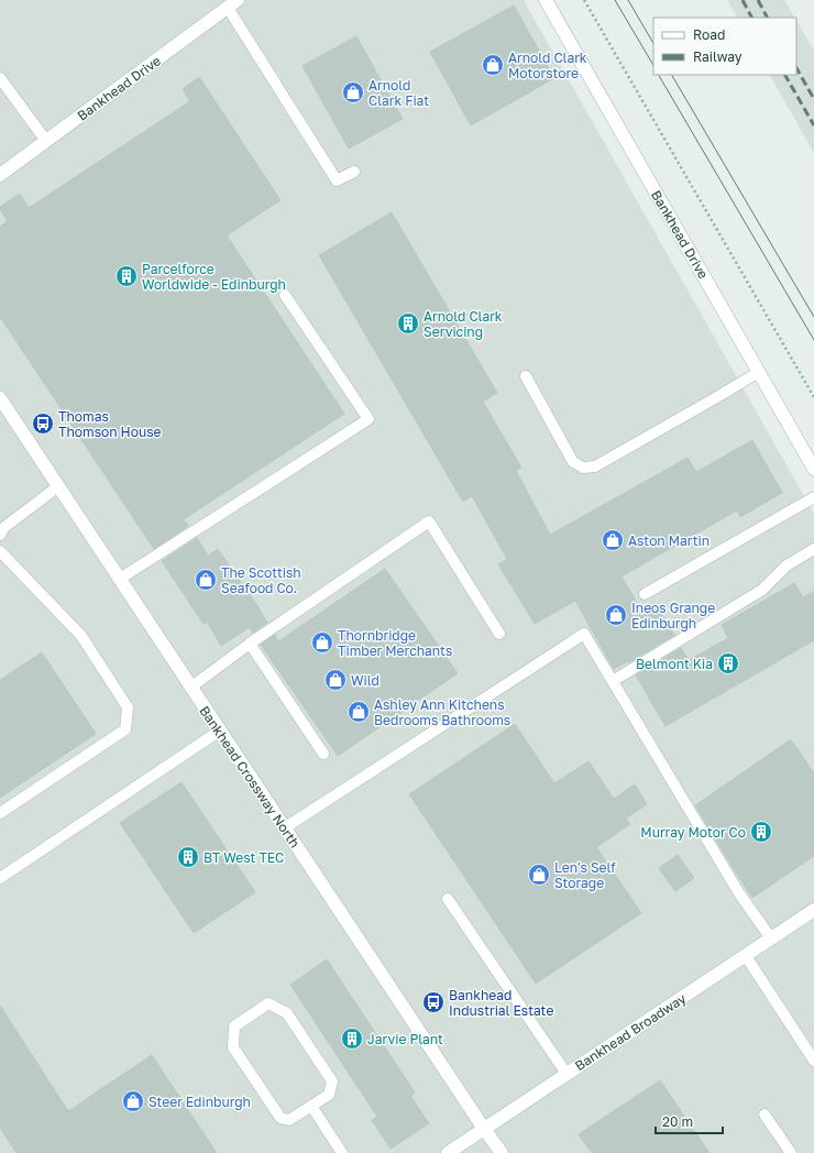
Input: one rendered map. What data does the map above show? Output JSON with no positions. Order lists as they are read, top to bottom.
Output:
{
  "streets": {
    "street": ["Bankhead Drive", "Bankhead Crossway North", "Bankhead Broadway"]
  },
  "crossings": [
    ["Bankhead Crossway North", "Bankhead Broadway"]
  ],
  "places": {
    "shop": [
      "Arnold Clark Motorstore",
      "Arnold Clark Fiat",
      "Aston Martin",
      "The Scottish Seafood Co.",
      "Ineos Grange Edinburgh",
      "Thornbridge Timber Merchants",
      "Wild",
      "Ashley Ann Kitchens Bedrooms Bathrooms",
      "Len's Self Storage",
      "Steer Edinburgh"
    ],
    "building": [
      "Parcelforce Worldwide - Edinburgh",
      "Arnold Clark Servicing",
      "Belmont Kia",
      "Murray Motor Co",
      "BT West TEC",
      "Jarvie Plant"
    ],
    "bus stop": ["Thomas Thomson House", "Bankhead Industrial Estate"]
  },
  "legend": ["Road", "Railway"],
  "scale_bar": "20 m"
}
